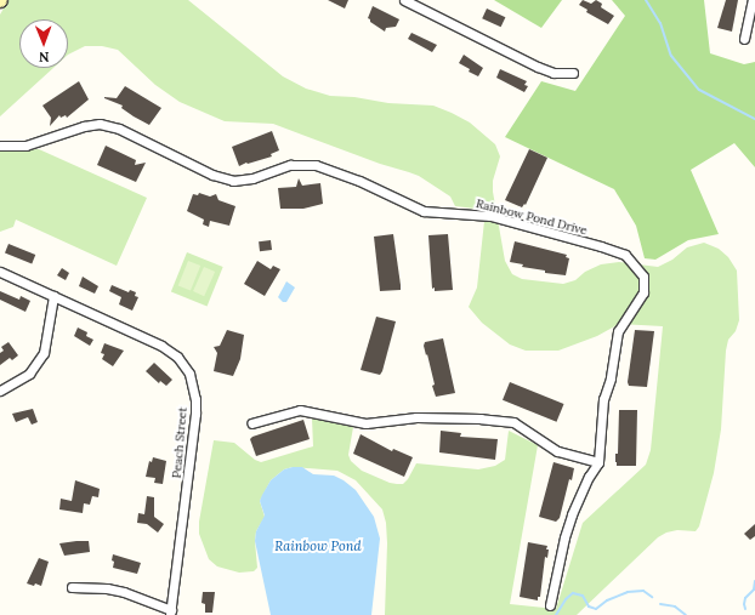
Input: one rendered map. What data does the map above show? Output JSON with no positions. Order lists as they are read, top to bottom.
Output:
{
  "streets": {
    "street": ["Rainbow Pond Drive", "Peach Street"]
  },
  "water": ["Rainbow Pond"],
  "north": "bottom"
}
